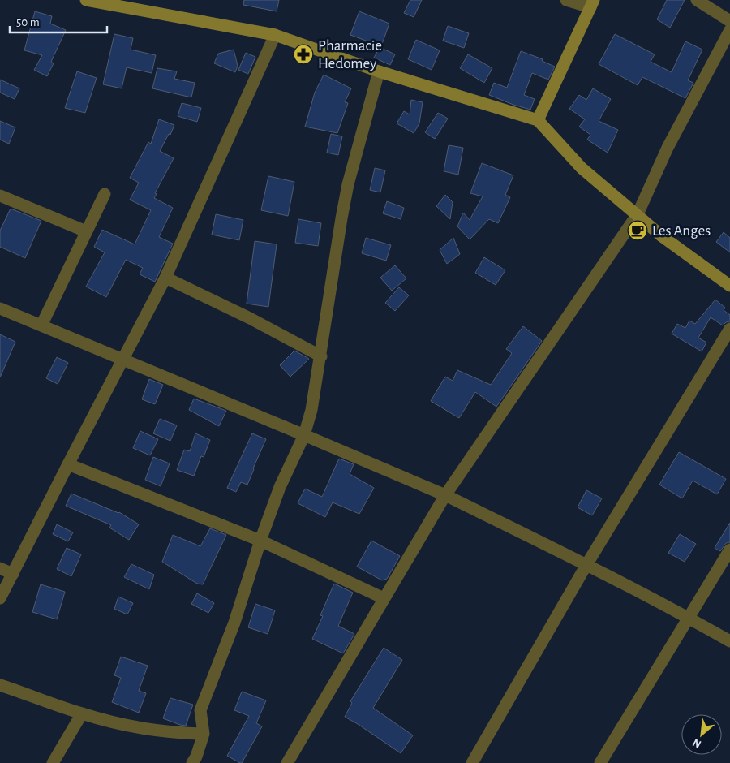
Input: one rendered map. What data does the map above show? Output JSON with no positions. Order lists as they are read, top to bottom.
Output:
{
  "places": {
    "pharmacy": ["Pharmacie Hedomey"],
    "cafe": ["Les Anges"]
  },
  "scale_bar": "50 m",
  "north": "bottom left"
}
